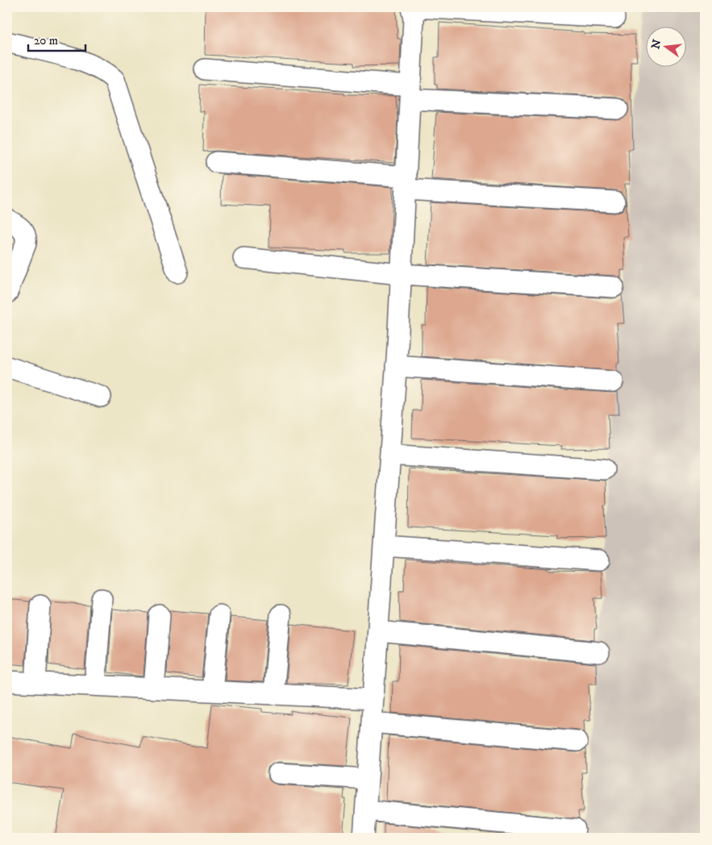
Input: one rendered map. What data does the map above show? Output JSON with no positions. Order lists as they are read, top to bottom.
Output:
{
  "scale_bar": "20 m",
  "north": "left"
}
